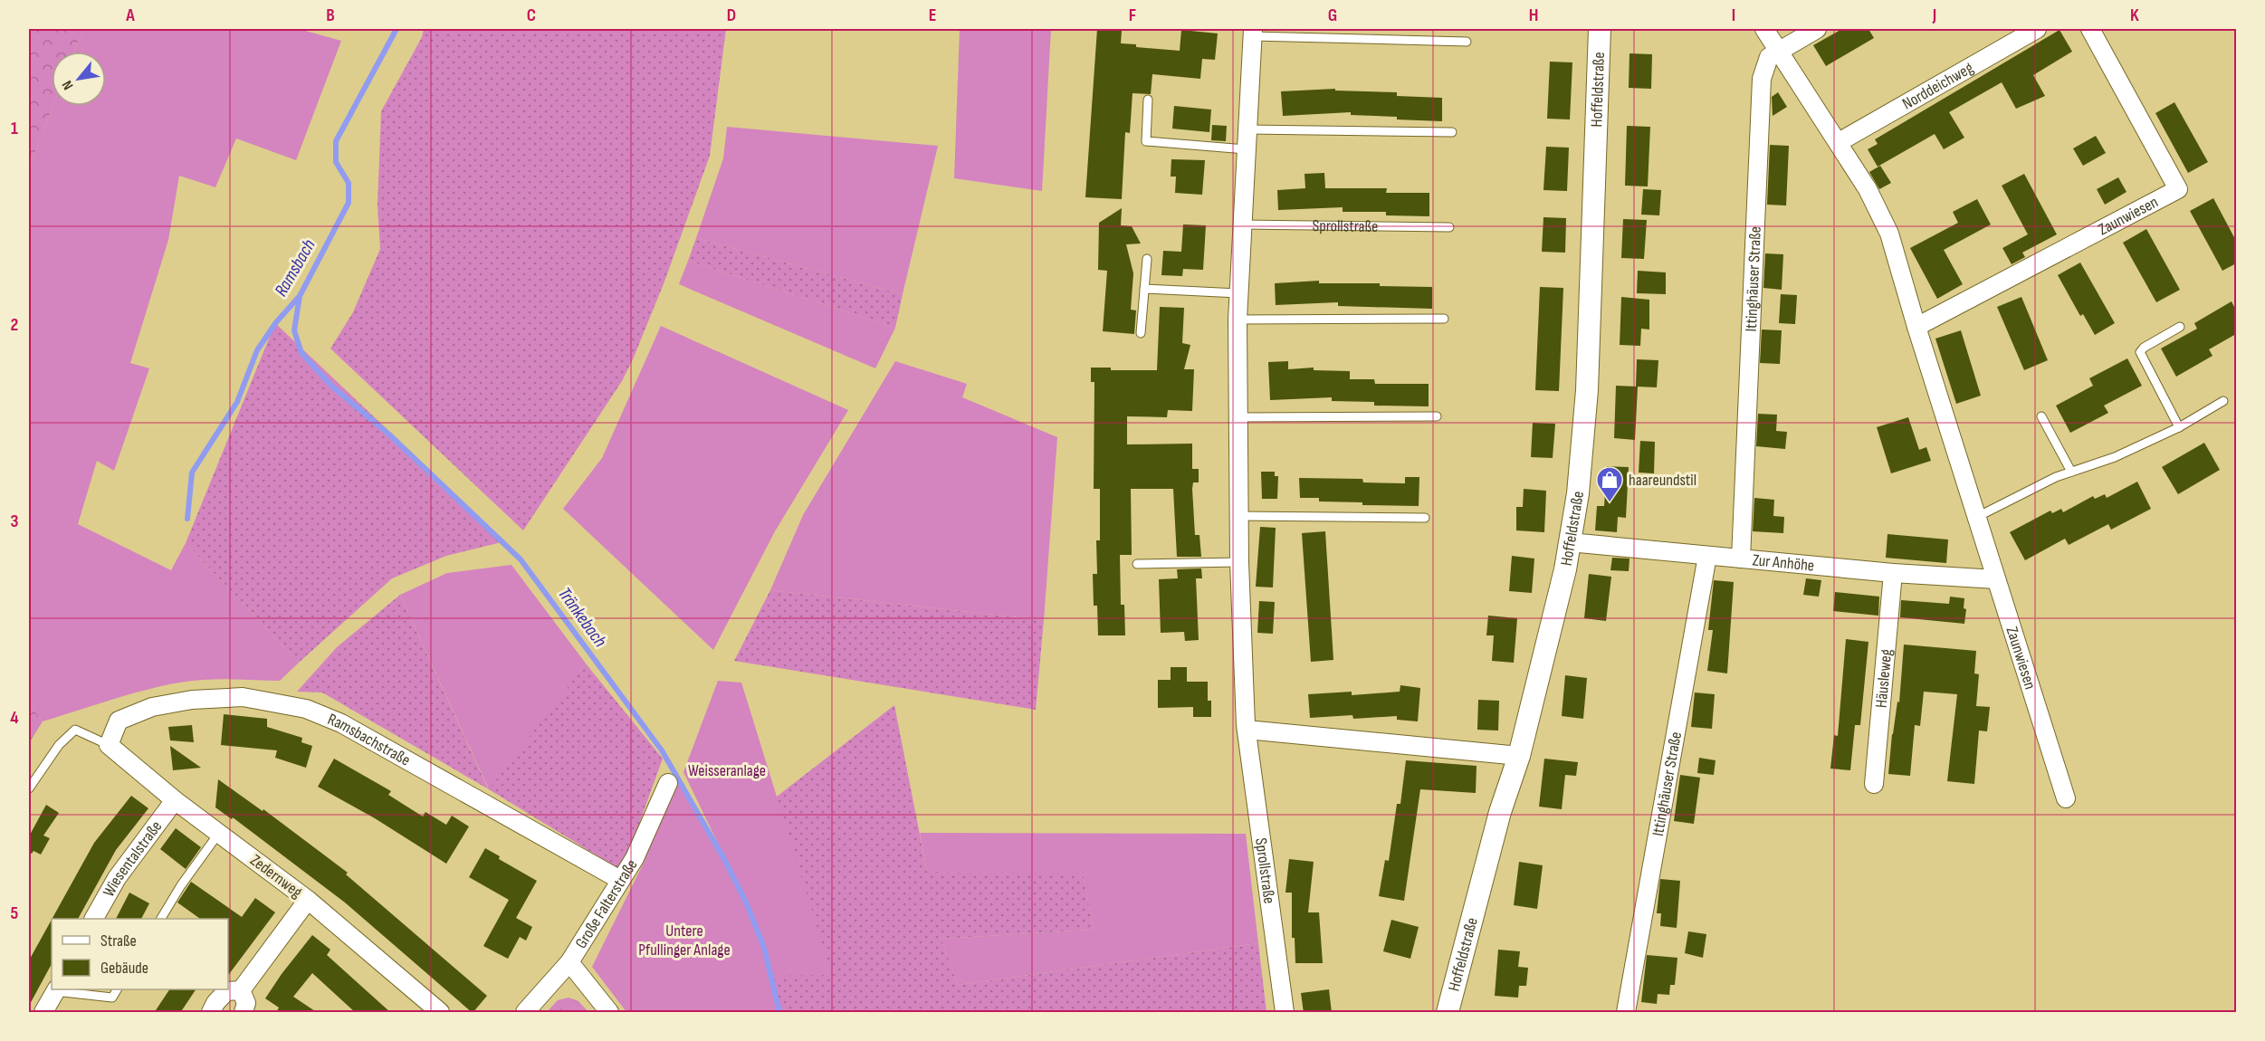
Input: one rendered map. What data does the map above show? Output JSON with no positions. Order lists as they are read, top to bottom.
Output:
{
  "streets": {
    "street": [
      "Norddeichweg",
      "Hoffeldstraße",
      "Zaunwiesen",
      "Sprollstraße",
      "Ittinghäuser Straße",
      "Zur Anhöhe",
      "Häusleweg",
      "Ramsbachstraße",
      "Wiesentalstraße",
      "Zedernweg",
      "Große Falterstraße"
    ]
  },
  "crossings": [
    ["Norddeichweg", "Zaunwiesen"],
    ["Hoffeldstraße", "Zur Anhöhe"],
    ["Zaunwiesen", "Ittinghäuser Straße"],
    ["Zaunwiesen", "Zur Anhöhe"],
    ["Ittinghäuser Straße", "Zur Anhöhe"],
    ["Zur Anhöhe", "Häusleweg"],
    ["Ramsbachstraße", "Zedernweg"],
    ["Ramsbachstraße", "Große Falterstraße"],
    ["Wiesentalstraße", "Zedernweg"]
  ],
  "water": ["Ramsbach", "Tränkebach"],
  "parks": ["Weisseranlage", "Untere Pfullinger Anlage"],
  "places": {
    "shop": ["haareundstil"]
  },
  "legend": ["Straße", "Gebäude"],
  "north": "bottom left",
  "grid": {
    "columns": [
      "A",
      "B",
      "C",
      "D",
      "E",
      "F",
      "G",
      "H",
      "I",
      "J",
      "K"
    ],
    "rows": [
      "1",
      "2",
      "3",
      "4",
      "5"
    ]
  }
}
